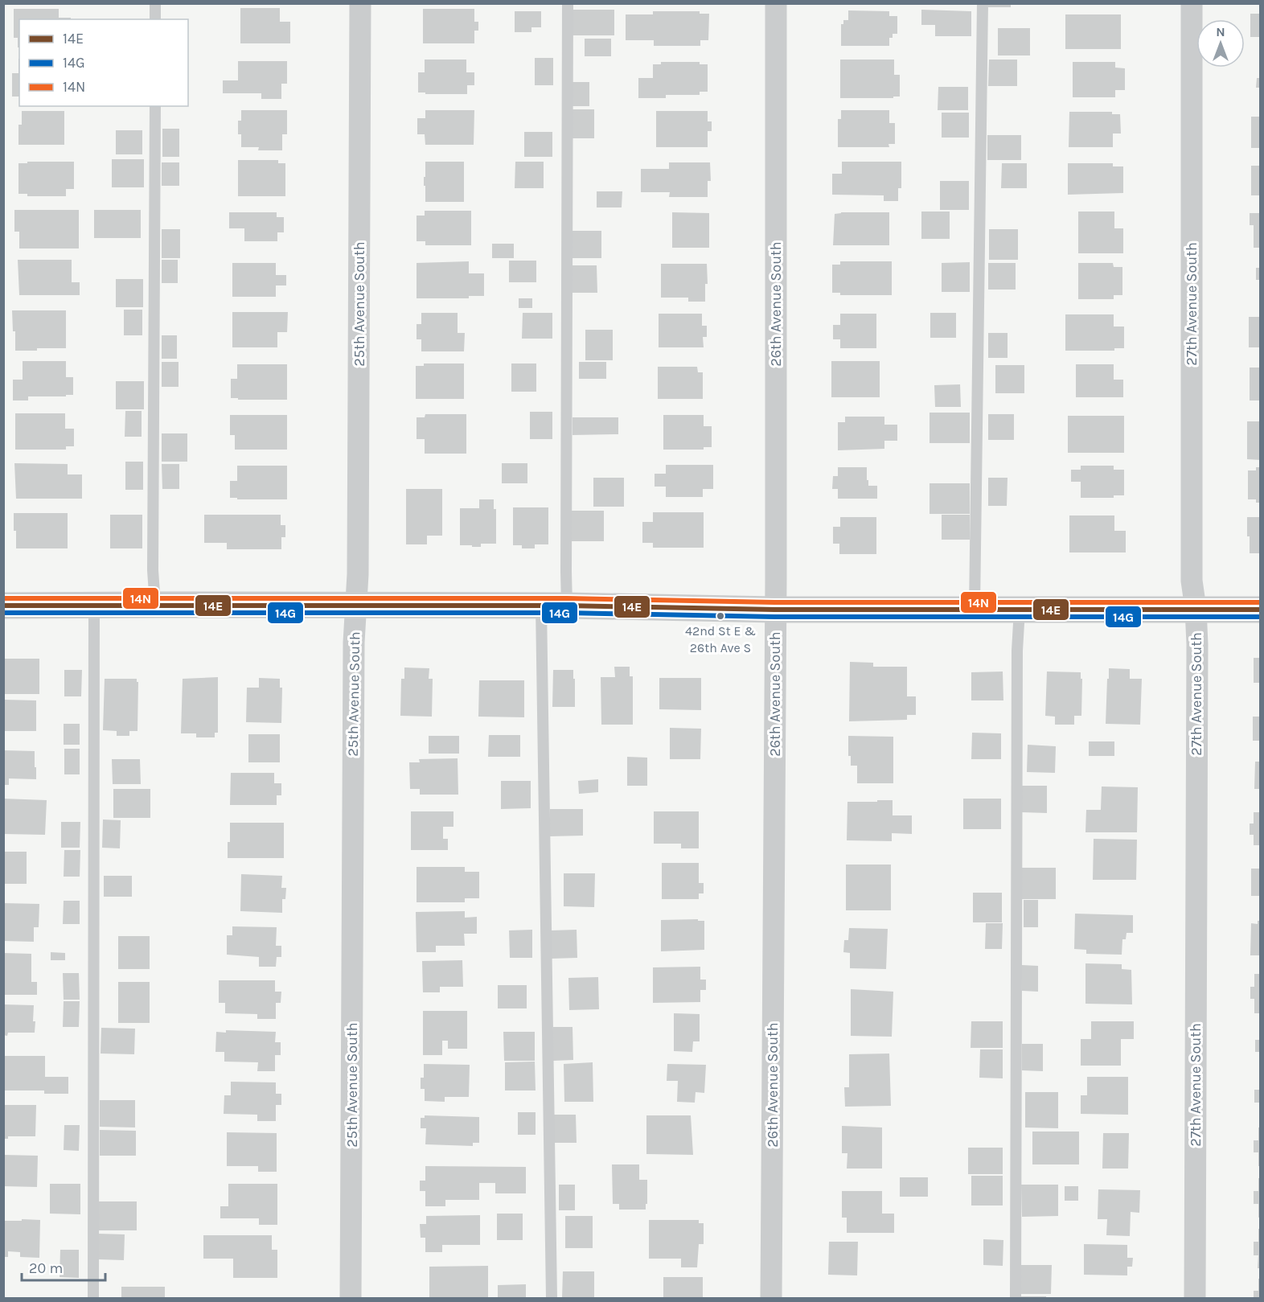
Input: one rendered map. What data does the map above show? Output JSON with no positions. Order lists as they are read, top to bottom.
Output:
{
  "streets": {
    "street": ["25th Avenue South", "26th Avenue South", "27th Avenue South"]
  },
  "places": ["42nd St E & 26th Ave S"],
  "lines": ["transit line 14N", "transit line 14E", "transit line 14G"],
  "legend": ["14E", "14G", "14N"],
  "scale_bar": "20 m",
  "north": "top"
}
